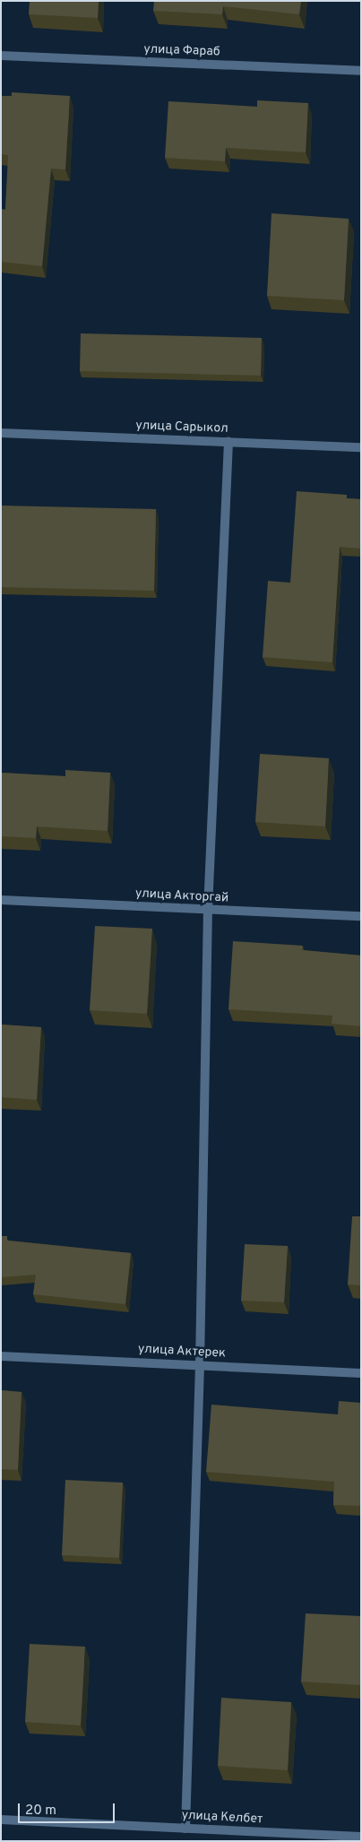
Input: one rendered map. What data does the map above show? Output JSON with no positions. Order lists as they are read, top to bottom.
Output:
{
  "streets": {
    "street": [
      "улица Фараб",
      "улица Сарыкол",
      "улица Акторгай",
      "улица Актерек",
      "улица Келбет"
    ]
  },
  "scale_bar": "20 m"
}
